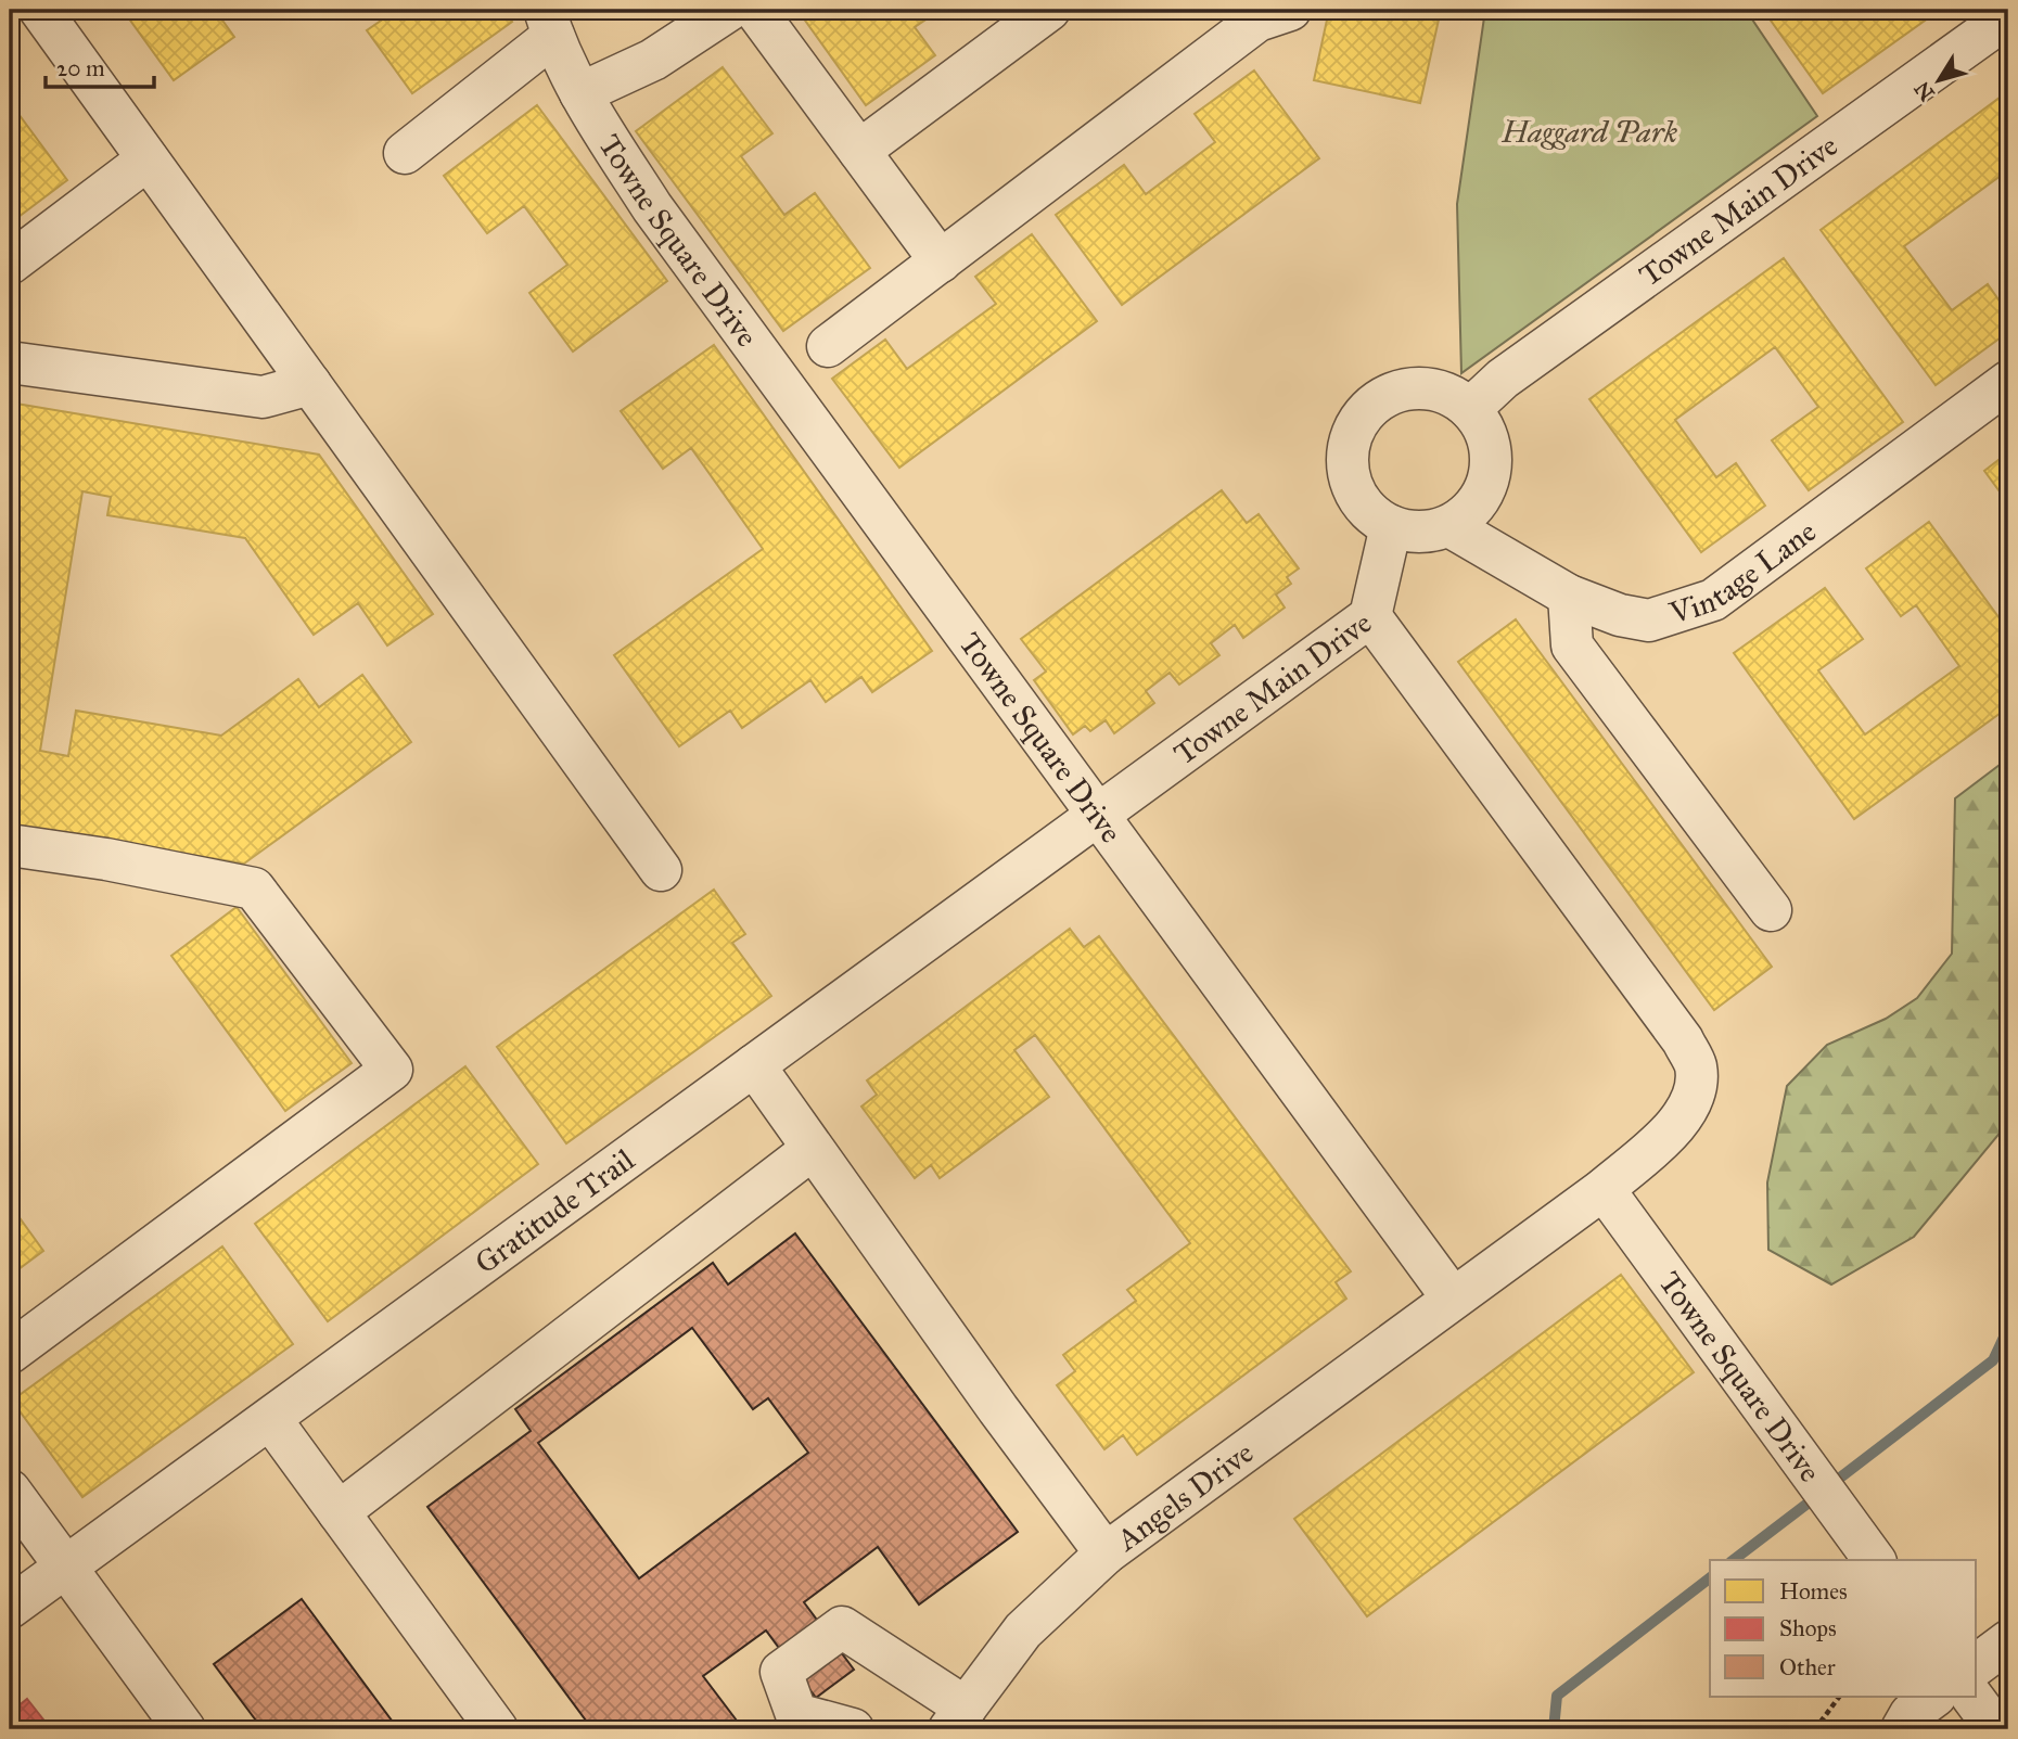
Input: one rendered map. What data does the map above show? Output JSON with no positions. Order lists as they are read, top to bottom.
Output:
{
  "streets": {
    "street": [
      "Towne Main Drive",
      "Towne Square Drive",
      "Vintage Lane",
      "Gratitude Trail",
      "Angels Drive"
    ]
  },
  "crossings": [
    ["Towne Main Drive", "Towne Square Drive"],
    ["Towne Main Drive", "Vintage Lane"],
    ["Towne Main Drive", "Gratitude Trail"],
    ["Towne Square Drive", "Gratitude Trail"],
    ["Towne Square Drive", "Angels Drive"]
  ],
  "parks": ["Haggard Park"],
  "legend": ["Homes", "Shops", "Other"],
  "scale_bar": "20 m",
  "north": "bottom left"
}
